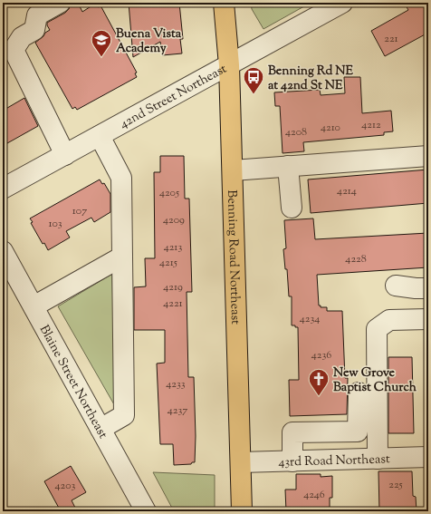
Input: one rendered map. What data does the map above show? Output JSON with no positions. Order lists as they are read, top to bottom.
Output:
{
  "streets": {
    "main road": ["Benning Road Northeast"],
    "street": ["42nd Street Northeast", "Blaine Street Northeast", "43rd Road Northeast"]
  },
  "crossings": [
    ["42nd Street Northeast", "Benning Road Northeast"],
    ["Benning Road Northeast", "43rd Road Northeast"]
  ],
  "places": {
    "school or university": ["Buena Vista Academy"],
    "bus stop": ["Benning Rd NE at 42nd St NE"],
    "church": ["New Grove Baptist Church"]
  },
  "house_numbers": [
    "221",
    "4212",
    "4210",
    "4208",
    "4214",
    "4205",
    "107",
    "4209",
    "103",
    "4213",
    "4228",
    "4215",
    "4219",
    "4221",
    "4234",
    "4236",
    "4233",
    "4237",
    "225",
    "4203",
    "4246"
  ]
}
